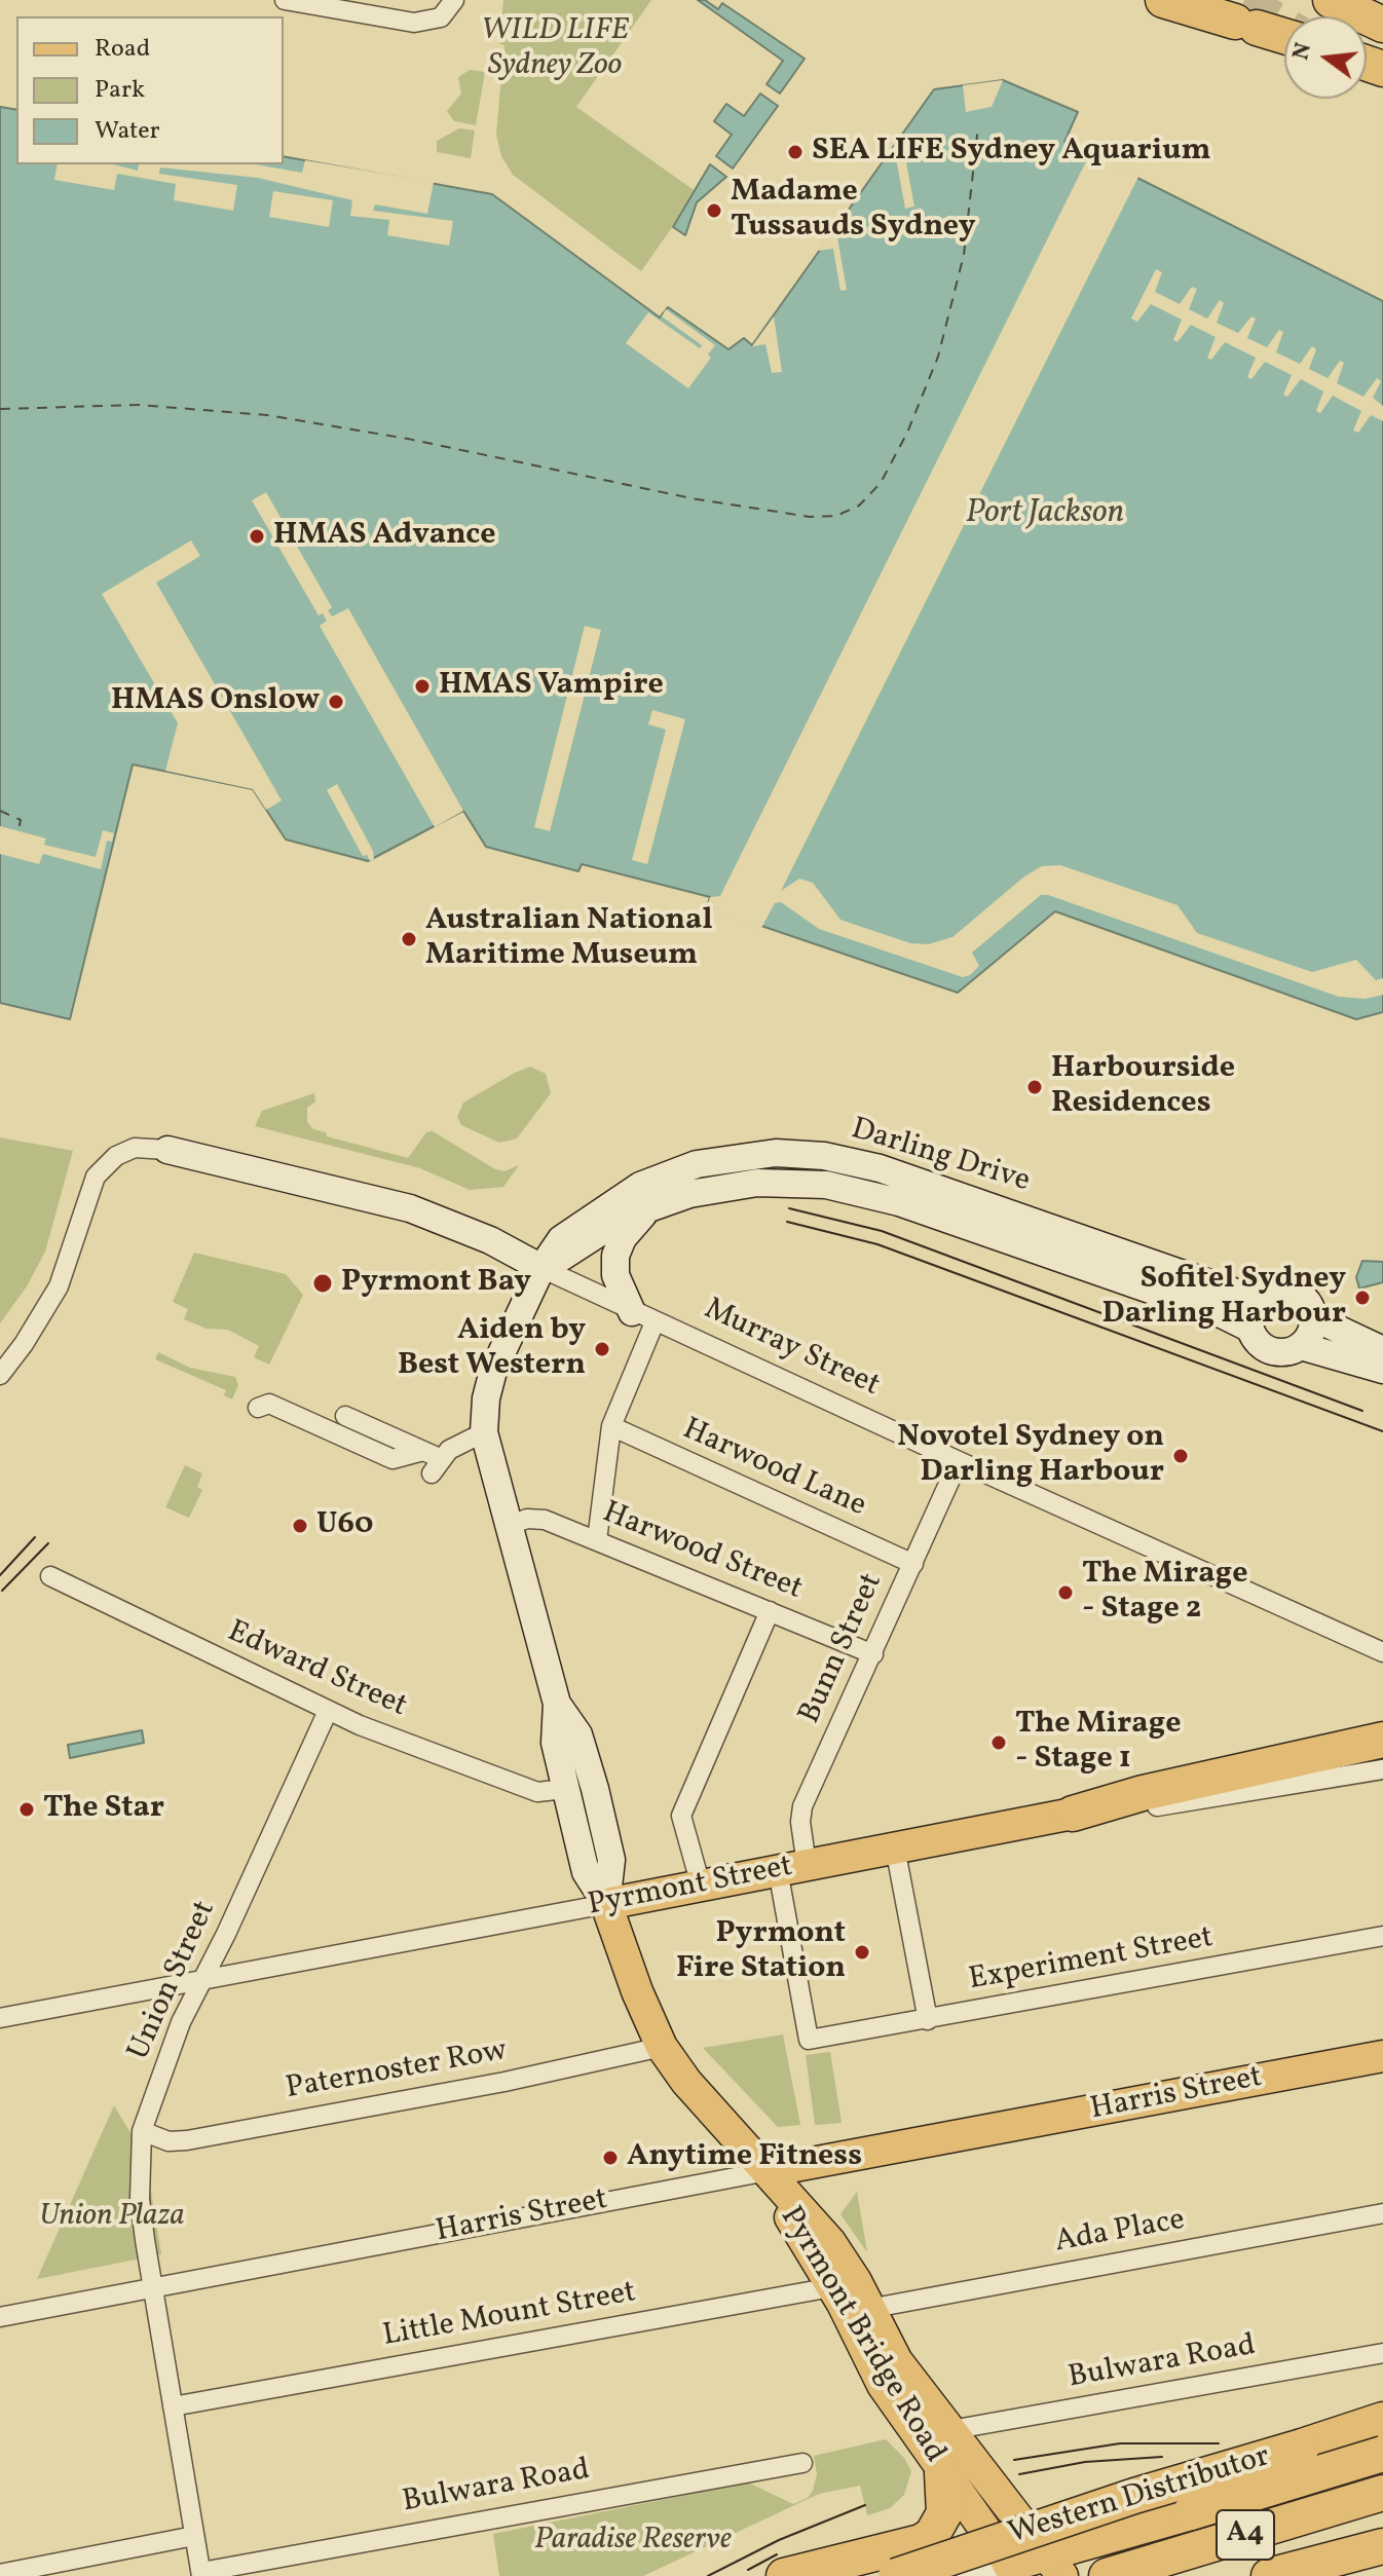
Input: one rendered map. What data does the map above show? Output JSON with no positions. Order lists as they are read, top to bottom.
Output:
{
  "streets": {
    "highway": ["Western Distributor", "A4"],
    "main road": ["Pyrmont Street", "Harris Street", "Pyrmont Bridge Road"],
    "street": [
      "Darling Drive",
      "Murray Street",
      "Harwood Lane",
      "Harwood Street",
      "Bunn Street",
      "Edward Street",
      "Experiment Street",
      "Union Street",
      "Paternoster Row",
      "Ada Place",
      "Little Mount Street",
      "Bulwara Road"
    ]
  },
  "crossings": [
    ["Darling Drive", "Murray Street"],
    ["Darling Drive", "Pyrmont Bridge Road"],
    ["Murray Street", "Bunn Street"],
    ["Murray Street", "Pyrmont Bridge Road"],
    ["Harwood Lane", "Bunn Street"],
    ["Harwood Street", "Bunn Street"],
    ["Harwood Street", "Pyrmont Bridge Road"],
    ["Bunn Street", "Pyrmont Street"],
    ["Bunn Street", "Experiment Street"],
    ["Edward Street", "Union Street"],
    ["Edward Street", "Pyrmont Bridge Road"],
    ["Pyrmont Street", "Union Street"],
    ["Pyrmont Street", "Pyrmont Bridge Road"],
    ["Union Street", "Paternoster Row"],
    ["Union Street", "Harris Street"],
    ["Union Street", "Little Mount Street"],
    ["Union Street", "Bulwara Road"],
    ["Paternoster Row", "Pyrmont Bridge Road"],
    ["Harris Street", "Pyrmont Bridge Road"],
    ["Ada Place", "Little Mount Street"],
    ["Ada Place", "Pyrmont Bridge Road"],
    ["Little Mount Street", "Pyrmont Bridge Road"],
    ["Pyrmont Bridge Road", "Bulwara Road"]
  ],
  "water": ["Port Jackson"],
  "parks": ["WILD LIFE Sydney Zoo", "Union Plaza", "Paradise Reserve"],
  "places": [
    "SEA LIFE Sydney Aquarium",
    "Madame Tussauds Sydney",
    "HMAS Advance",
    "HMAS Vampire",
    "HMAS Onslow",
    "Australian National Maritime Museum",
    "Harbourside Residences",
    "Pyrmont Bay",
    "Sofitel Sydney Darling Harbour",
    "Aiden by Best Western",
    "Novotel Sydney on Darling Harbour",
    "U60",
    "The Mirage - Stage 2",
    "The Mirage - Stage 1",
    "The Star",
    "Pyrmont Fire Station",
    "Anytime Fitness"
  ],
  "legend": ["Road", "Park", "Water"],
  "north": "left"
}
